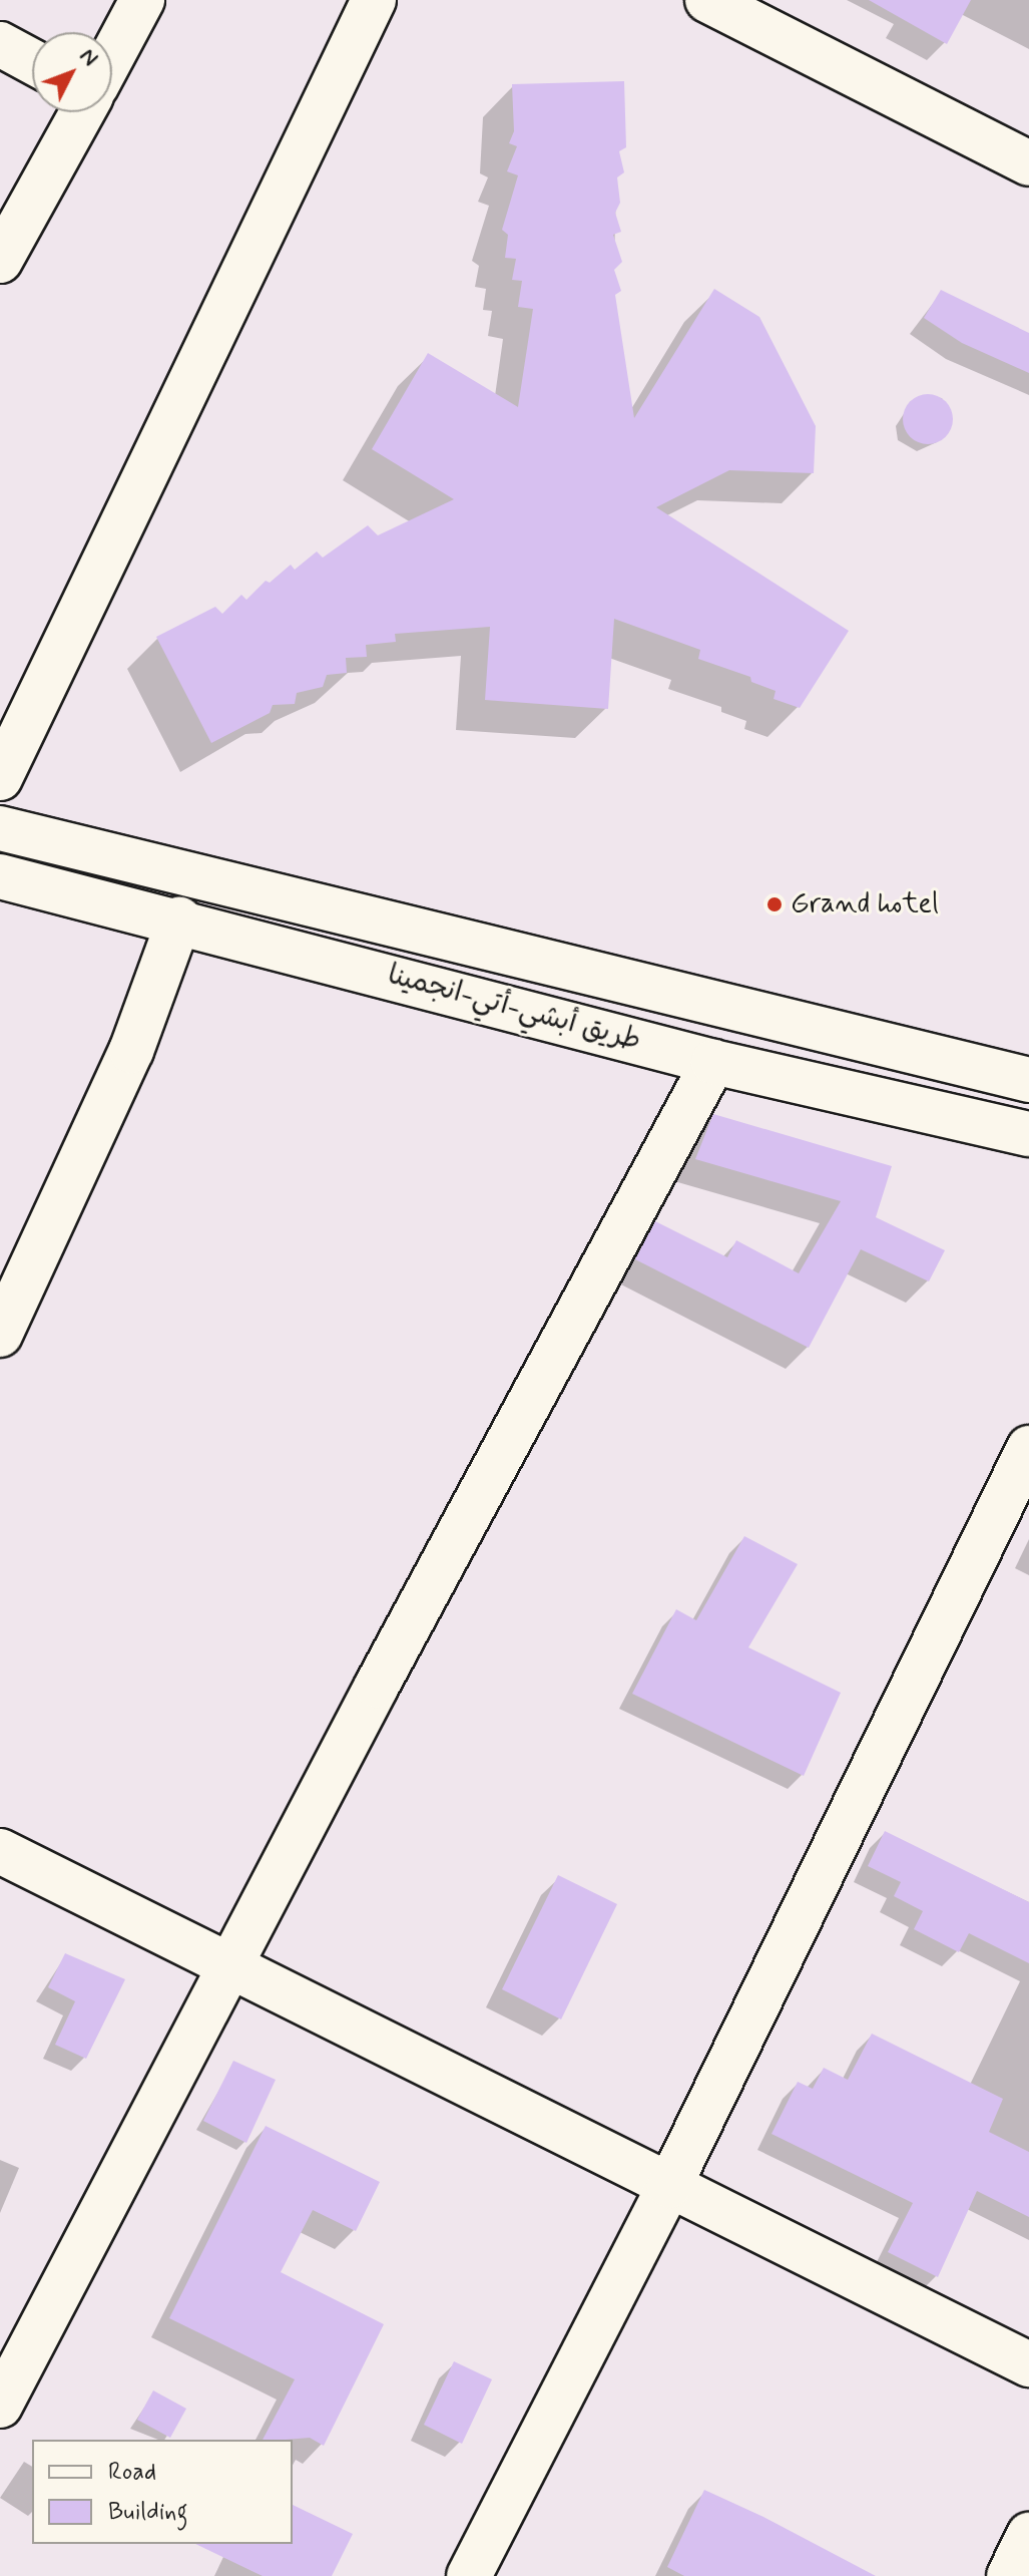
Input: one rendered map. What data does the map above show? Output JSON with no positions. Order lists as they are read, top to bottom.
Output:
{
  "streets": {
    "main road": ["طريق أبشي-أتي-انجمينا"]
  },
  "places": ["Grand hotel"],
  "legend": ["Road", "Building"],
  "north": "top right"
}
